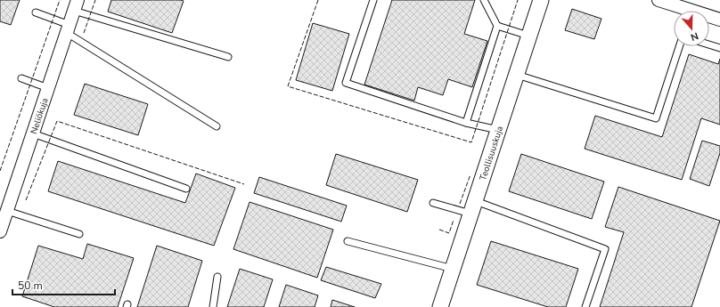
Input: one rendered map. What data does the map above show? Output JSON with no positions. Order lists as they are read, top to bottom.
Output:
{
  "streets": {
    "street": ["Neliökuja", "Teollisuuskuja"]
  },
  "scale_bar": "50 m",
  "north": "bottom"
}
